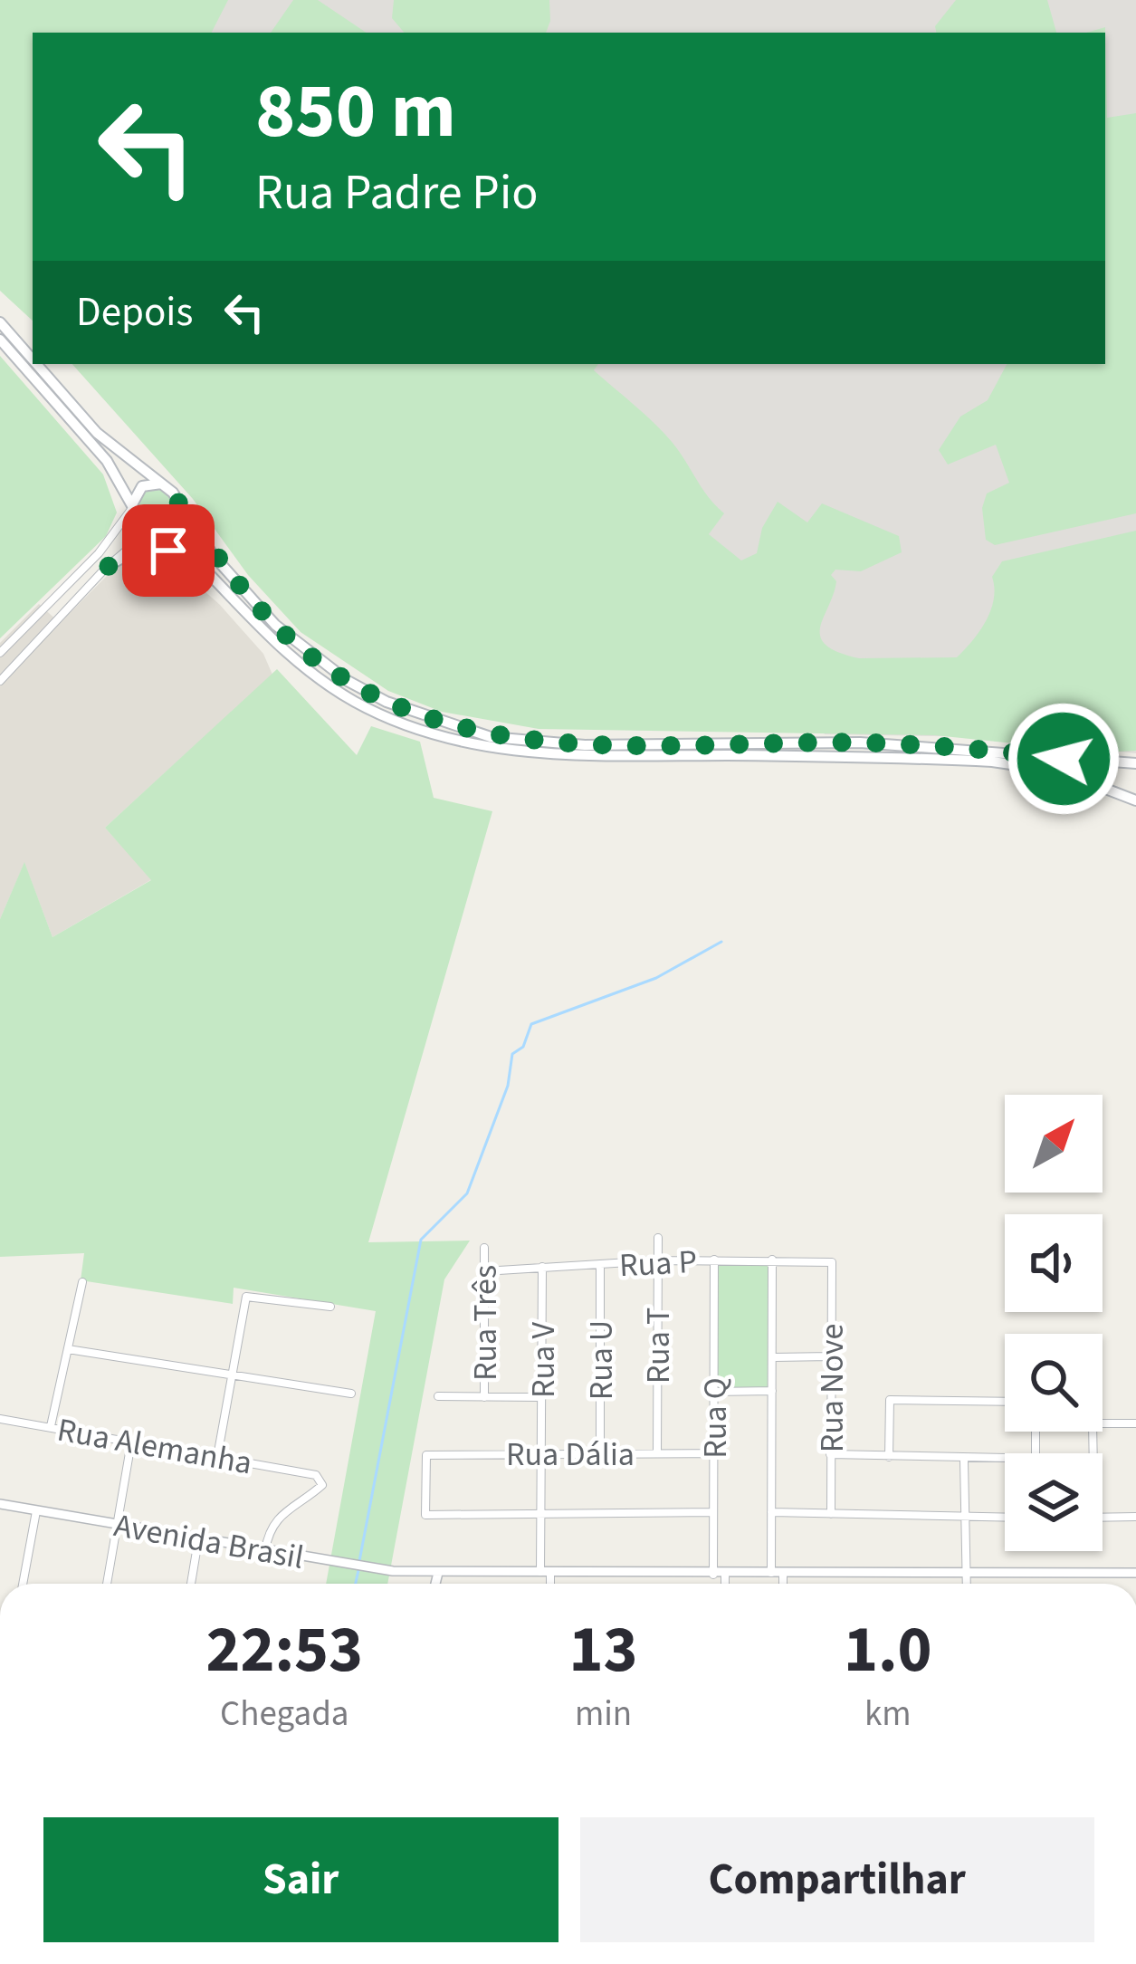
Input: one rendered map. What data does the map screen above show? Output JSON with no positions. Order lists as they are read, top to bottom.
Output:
{
  "streets": {
    "street": [
      "Rua P",
      "Rua Três",
      "Rua T",
      "Rua V",
      "Rua U",
      "Rua Nove",
      "Rua Q",
      "Rua Alemanha",
      "Rua Dália",
      "Avenida Brasil"
    ]
  },
  "crossings": [
    ["Rua P", "Rua Três"],
    ["Rua P", "Rua T"],
    ["Rua P", "Rua V"],
    ["Rua P", "Rua U"],
    ["Rua P", "Rua Nove"],
    ["Rua P", "Rua Q"],
    ["Rua T", "Rua Dália"],
    ["Rua V", "Rua Dália"],
    ["Rua V", "Avenida Brasil"],
    ["Rua U", "Rua Dália"],
    ["Rua Q", "Rua Dália"],
    ["Rua Q", "Avenida Brasil"],
    ["Rua Alemanha", "Avenida Brasil"]
  ],
  "north": "top right",
  "page": {
    "turn": ["850 m", "Rua Padre Pio"],
    "then": "Depois",
    "eta": [
      "22:53",
      "Chegada",
      "13",
      "min",
      "1.0",
      "km"
    ],
    "buttons": ["Sair", "Compartilhar"]
  }
}
